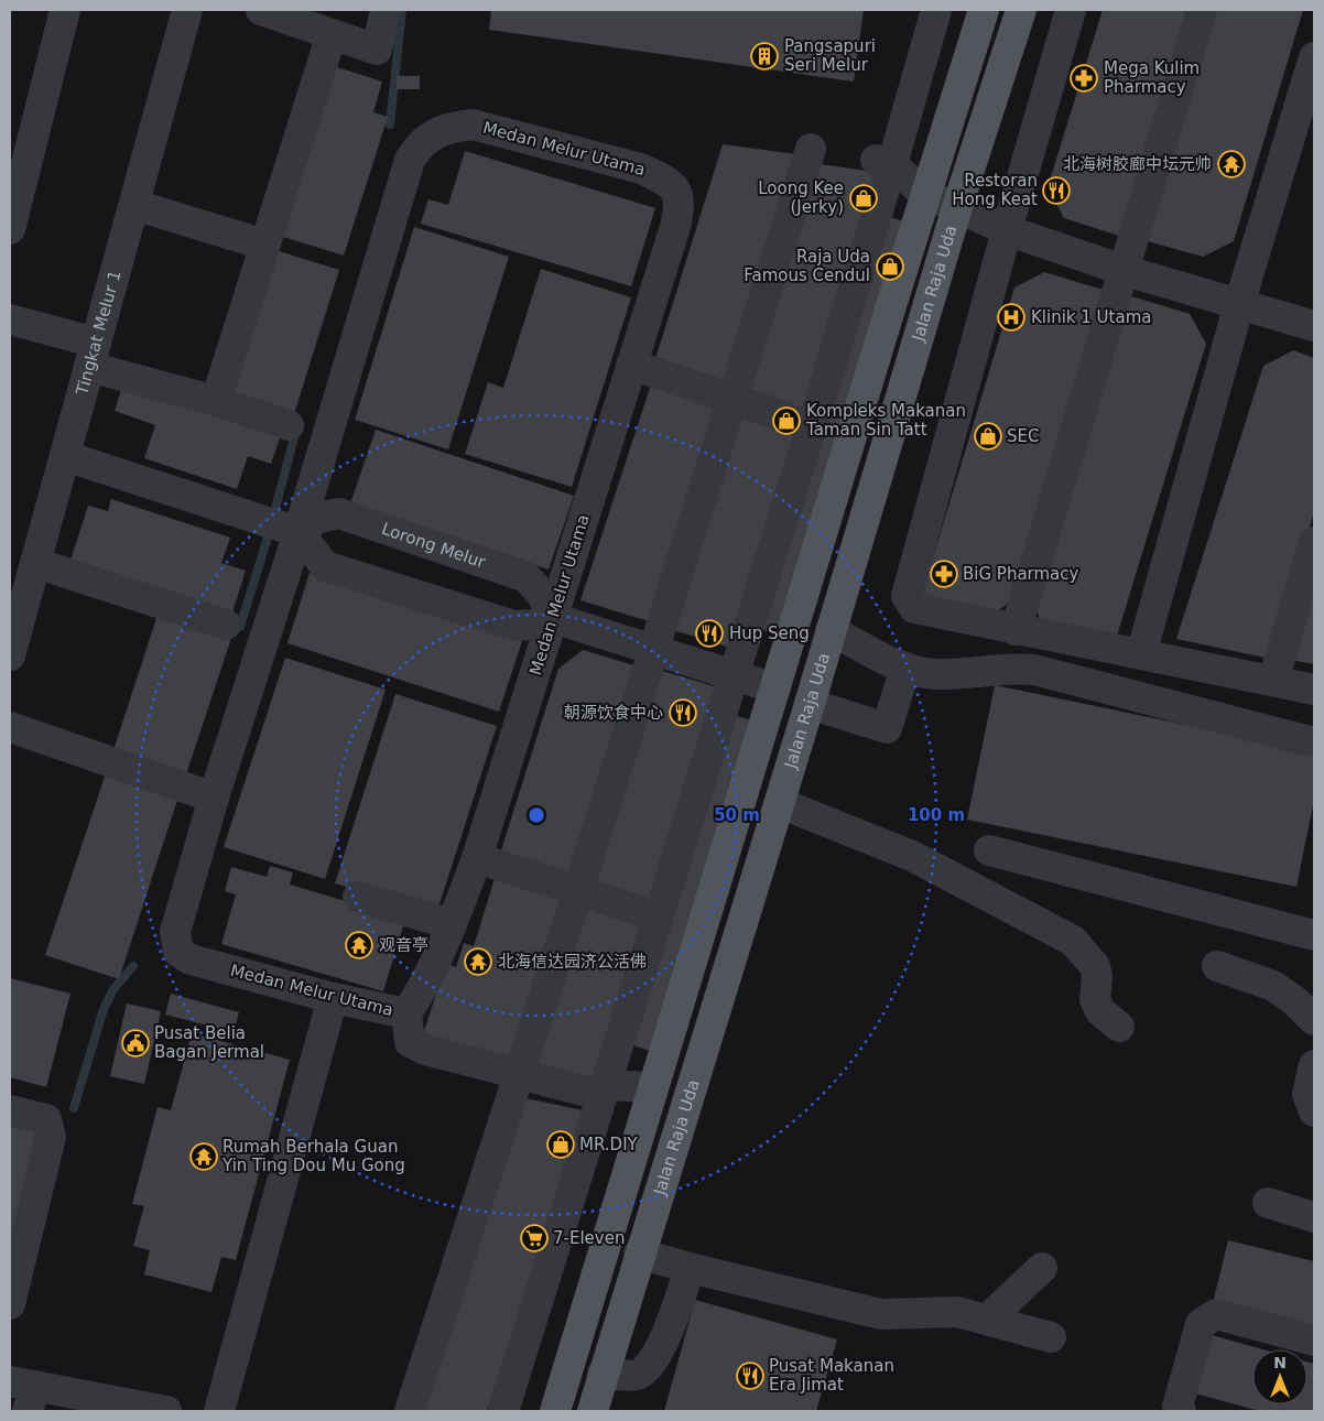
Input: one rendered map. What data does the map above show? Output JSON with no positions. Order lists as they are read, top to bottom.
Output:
{
  "streets": {
    "main road": ["Jalan Raja Uda"],
    "street": ["Medan Melur Utama", "Tingkat Melur 1", "Lorong Melur"]
  },
  "crossings": [
    ["Medan Melur Utama", "Lorong Melur"]
  ],
  "places": {
    "building": ["Pangsapuri Seri Melur"],
    "pharmacy": ["Mega Kulim Pharmacy", "BiG Pharmacy"],
    "temple": [
      "北海树胶廊中坛元帅",
      "观音亭",
      "北海信达园济公活佛",
      "Rumah Berhala Guan Yin Ting Dou Mu Gong"
    ],
    "restaurant": [
      "Restoran Hong Keat",
      "Hup Seng",
      "朝源饮食中心",
      "Pusat Makanan Era Jimat"
    ],
    "shop": [
      "Loong Kee (Jerky)",
      "Raja Uda Famous Cendul",
      "Kompleks Makanan Taman Sin Tatt",
      "SEC",
      "MR.DIY"
    ],
    "hospital": ["Klinik 1 Utama"],
    "public building": ["Pusat Belia Bagan Jermal"],
    "supermarket": ["7-Eleven"]
  },
  "north": "top",
  "rings": ["50 m", "100 m"]
}
